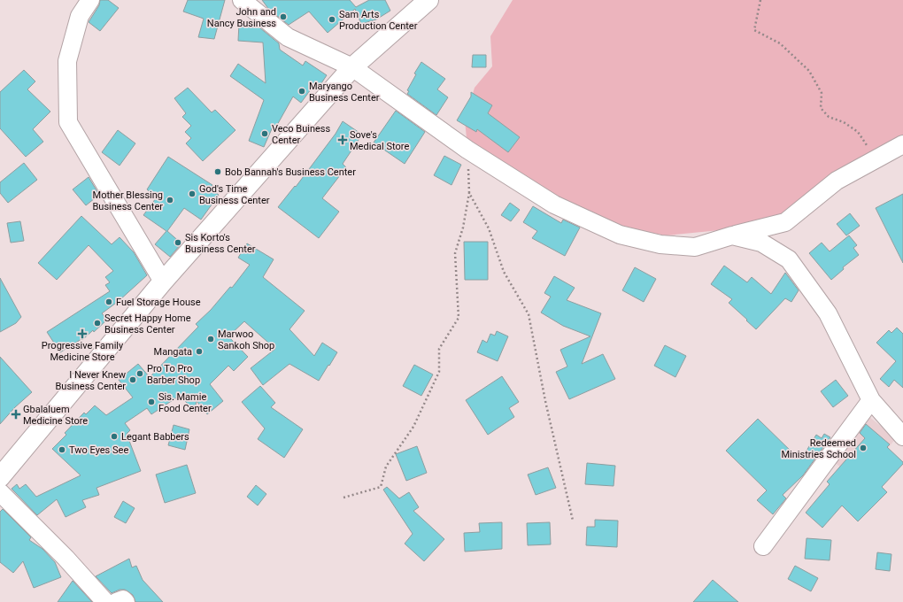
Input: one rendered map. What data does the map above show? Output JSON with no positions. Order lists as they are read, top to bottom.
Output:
{
  "places": {
    "other": [
      "John and Nancy Business",
      "Sam Arts Production Center",
      "Maryango Business Center",
      "Veco Buiness Center",
      "Bob Bannah's Business Center",
      "God's Time Business Center",
      "Mother Blessing Business Center",
      "Sis Korto's Business Center",
      "Fuel Storage House",
      "Secret Happy Home Business Center",
      "Marwoo Sankoh Shop",
      "Mangata",
      "Pro To Pro Barber Shop",
      "I Never Knew Business Center",
      "Sis. Mamie Food Center",
      "Legant Babbers",
      "Redeemed Ministries School",
      "Two Eyes See"
    ],
    "health": ["Sove's Medical Store", "Progressive Family Medicine Store", "Gbalaluem Medicine Store"]
  }
}
